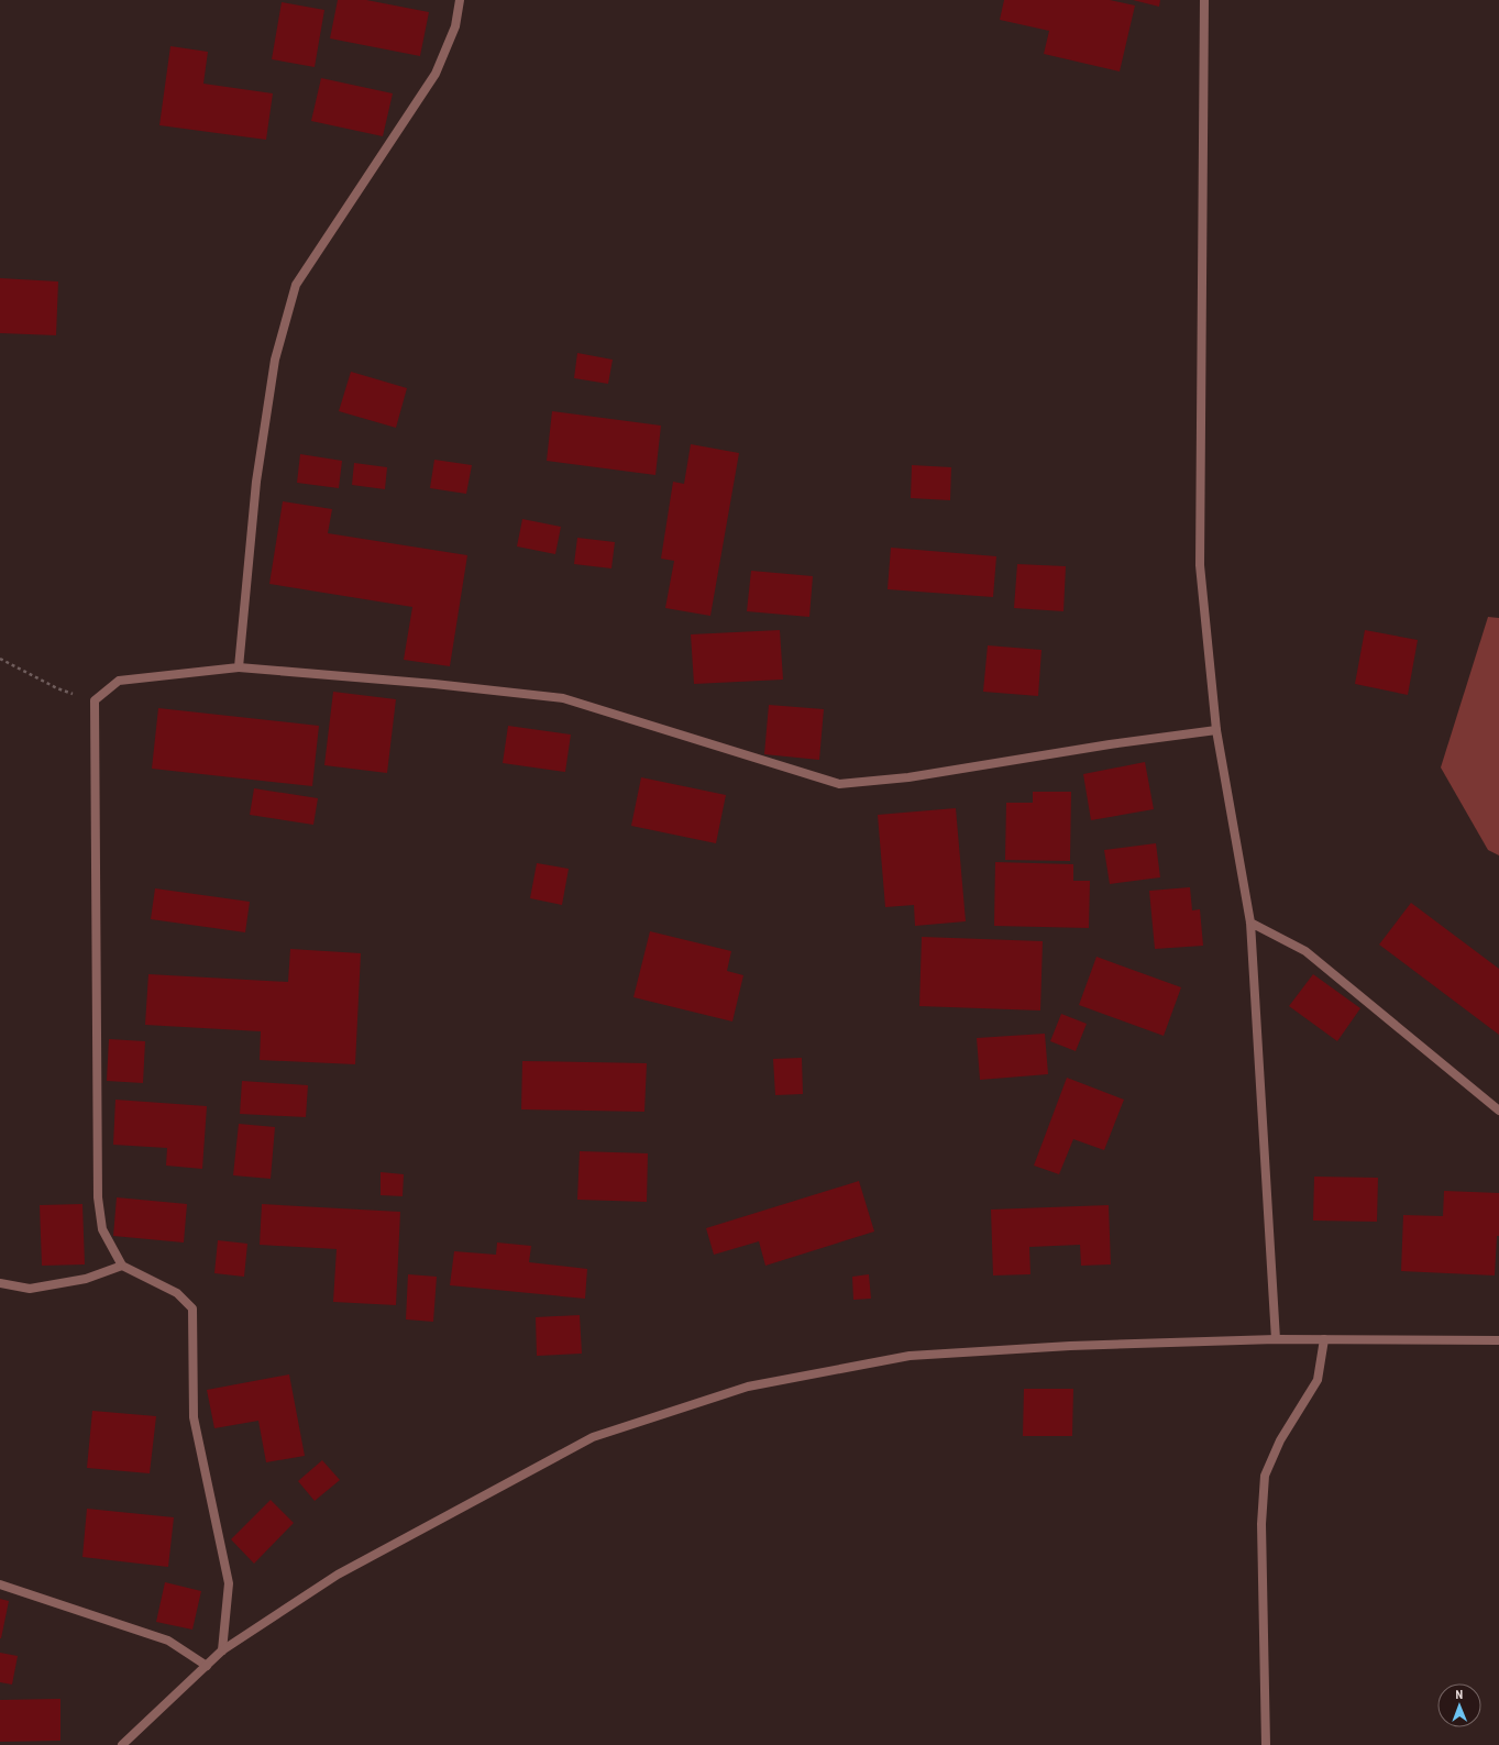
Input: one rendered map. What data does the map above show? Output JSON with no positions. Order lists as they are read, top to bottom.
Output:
{
  "north": "top"
}
